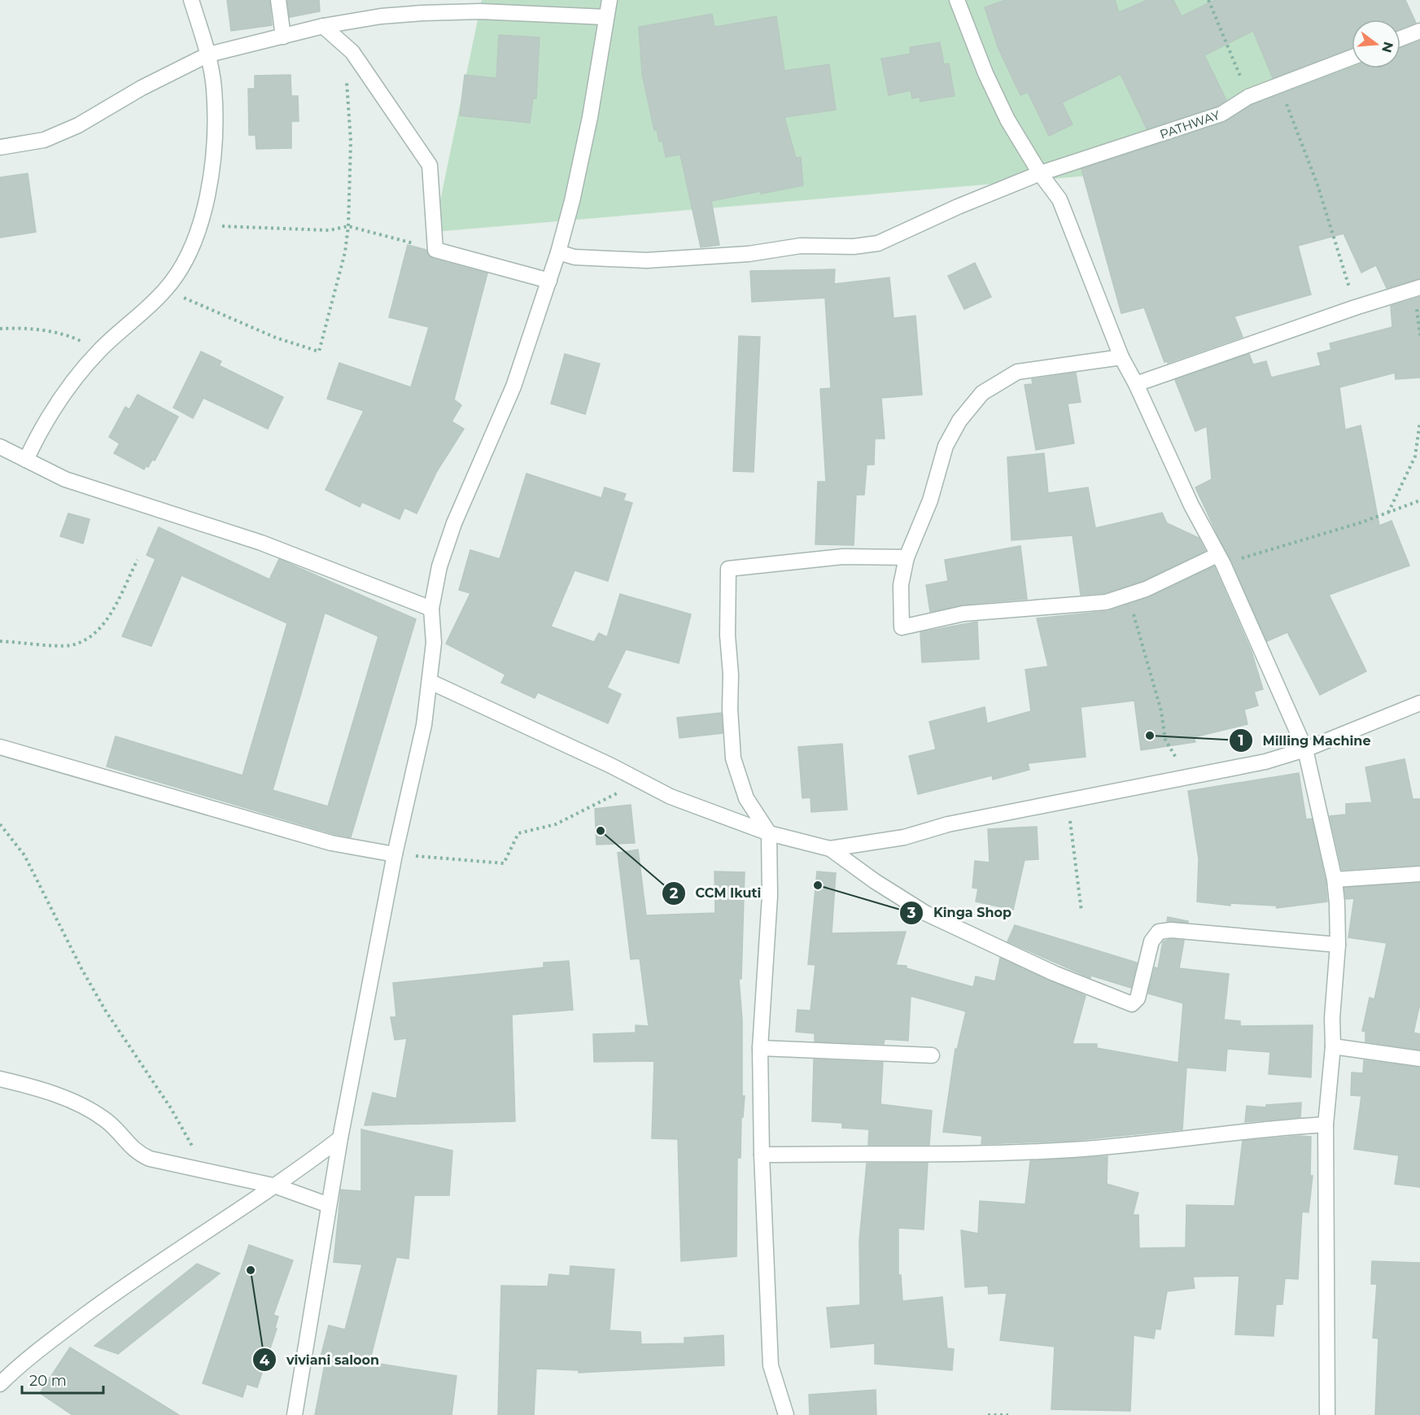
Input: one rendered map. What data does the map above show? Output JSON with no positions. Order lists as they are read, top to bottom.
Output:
{
  "streets": {
    "street": ["PATHWAY"]
  },
  "places": [
    "Milling Machine",
    "CCM Ikuti",
    "Kinga Shop",
    "viviani saloon"
  ],
  "scale_bar": "20 m",
  "north": "right"
}
